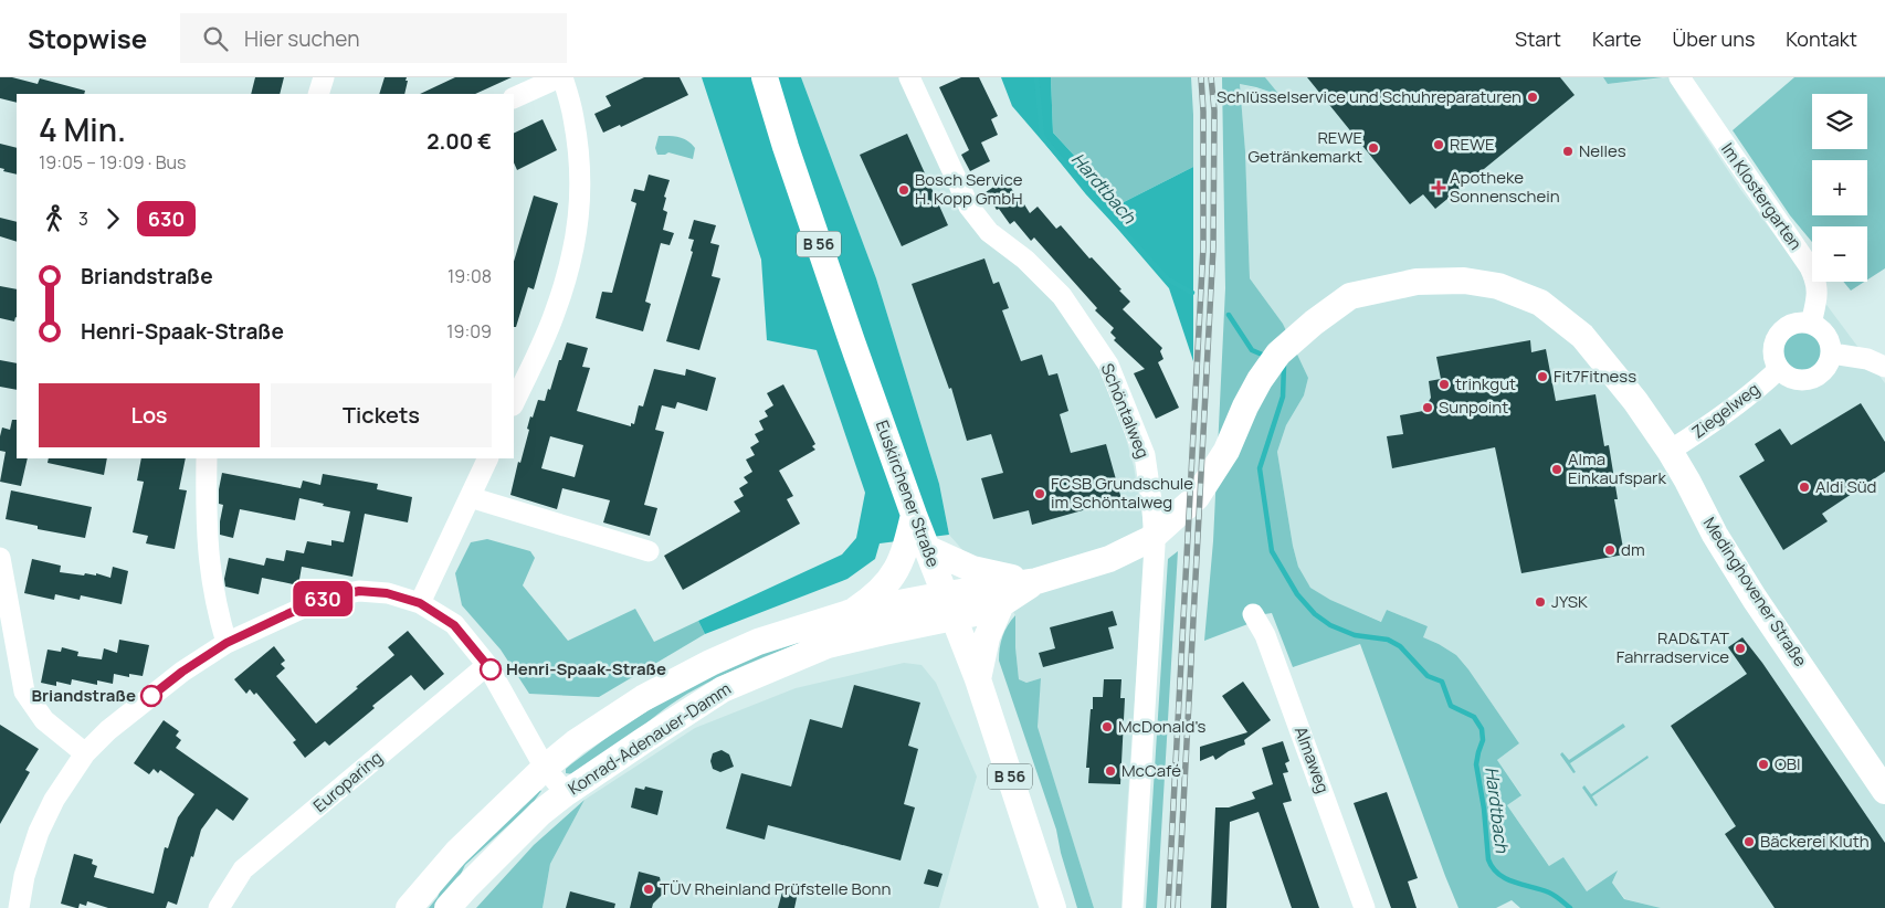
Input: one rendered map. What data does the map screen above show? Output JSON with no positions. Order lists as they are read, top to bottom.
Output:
{
  "streets": {
    "main road": [
      "B 56",
      "Euskirchener Straße",
      "Medinghovener Straße",
      "Konrad-Adenauer-Damm"
    ],
    "street": [
      "Im Klostergarten",
      "Schöntalweg",
      "Ziegelweg",
      "Almaweg",
      "Europaring"
    ]
  },
  "crossings": [
    ["Im Klostergarten", "Ziegelweg"],
    ["Ziegelweg", "Medinghovener Straße"],
    ["Euskirchener Straße", "Medinghovener Straße"],
    ["Euskirchener Straße", "Konrad-Adenauer-Damm"],
    ["Medinghovener Straße", "Konrad-Adenauer-Damm"]
  ],
  "water": ["Hardtbach"],
  "places": {
    "other": [
      "Schlüsselservice und Schuhreparaturen",
      "REWE",
      "REWE Getränkemarkt",
      "Nelles",
      "Bosch Service H. Kopp GmbH",
      "Fit7Fitness",
      "trinkgut",
      "Sunpoint",
      "Alma Einkaufspark",
      "Aldi Süd",
      "FCSB Grundschule im Schöntalweg",
      "dm",
      "JYSK",
      "RAD&TAT Fahrradservice",
      "Henri-Spaak-Straße",
      "Briandstraße",
      "McDonald's",
      "OBI",
      "McCafé",
      "Bäckerei Kluth",
      "TÜV Rheinland Prüfstelle Bonn"
    ],
    "health": ["Apotheke Sonnenschein"]
  },
  "lines": ["bus line 630"],
  "page": {
    "header": "Stopwise",
    "search": "Hier suchen",
    "nav": [
      "Start",
      "Karte",
      "Über uns",
      "Kontakt"
    ],
    "on_map": "630",
    "map_buttons": ["+", "−"],
    "heading": ["4 Min.", "19:05 – 19:09 · Bus", "2.00 €"],
    "legs": ["3", "630"],
    "list": [
      {
        "name": "Briandstraße",
        "value": "19:08"
      },
      {
        "name": "Henri-Spaak-Straße",
        "value": "19:09"
      }
    ],
    "buttons": ["Los", "Tickets"]
  }
}
